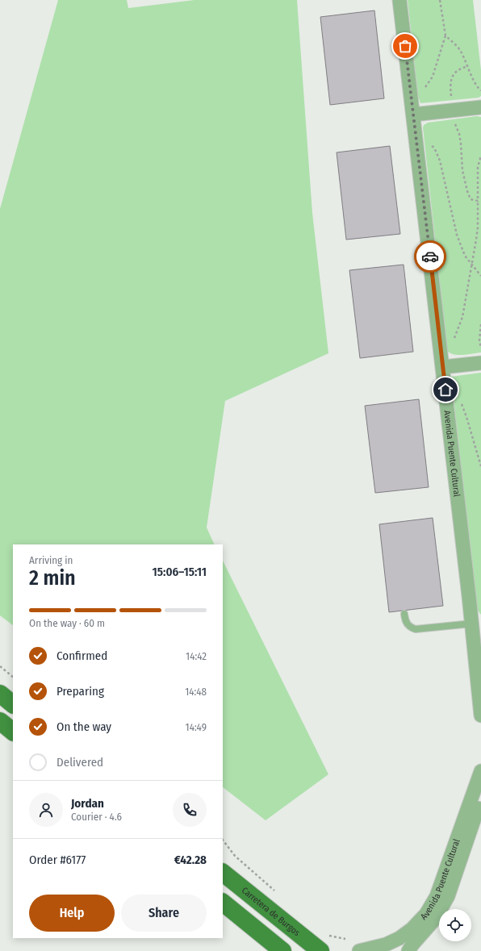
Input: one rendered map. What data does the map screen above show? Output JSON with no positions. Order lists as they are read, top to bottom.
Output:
{
  "streets": {
    "main road": ["Carretera de Burgos"],
    "street": ["Avenida Puente Cultural"]
  },
  "page": {
    "heading": ["2 min", "Arriving in", "15:06–15:11"],
    "panel": [
      "Jordan",
      "Courier · 4.6",
      "Order #6177",
      "€42.28"
    ],
    "bar": "On the way · 60 m",
    "list": [
      ["Confirmed", "14:42"],
      ["Preparing", "14:48"],
      ["On the way", "14:49"],
      "Delivered"
    ],
    "buttons": ["Help", "Share"]
  }
}
